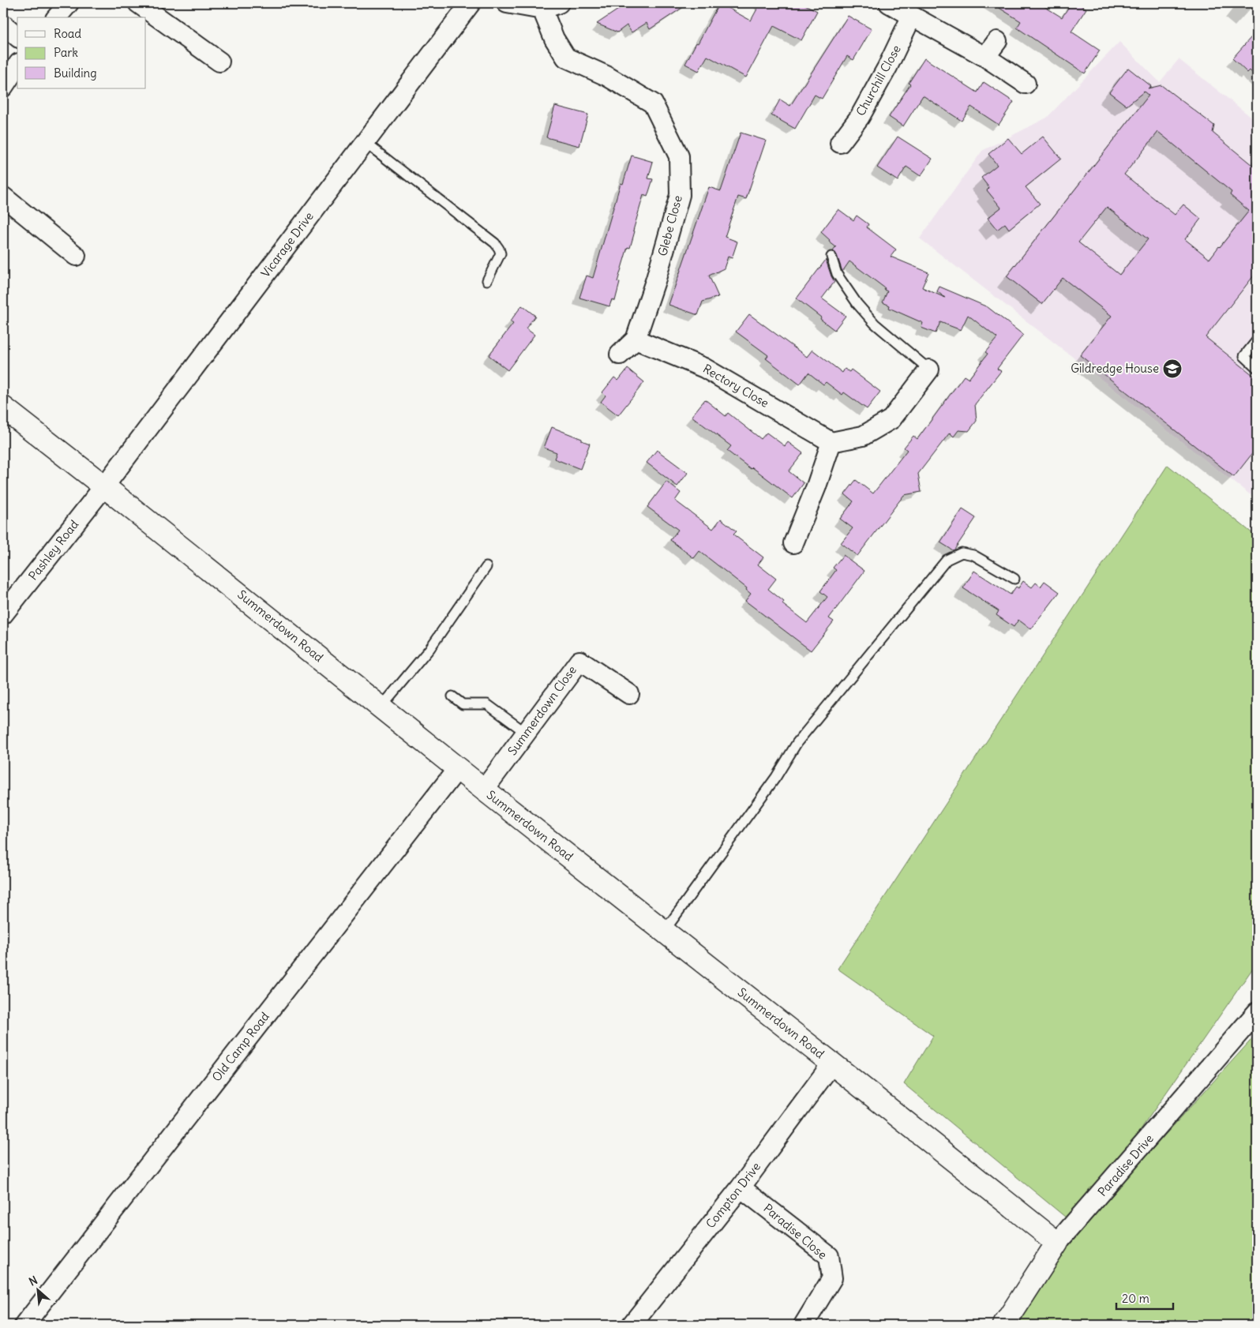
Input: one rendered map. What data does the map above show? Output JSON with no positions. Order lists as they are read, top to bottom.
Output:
{
  "streets": {
    "street": [
      "Churchill Close",
      "Glebe Close",
      "Vicarage Drive",
      "Rectory Close",
      "Pashley Road",
      "Summerdown Road",
      "Summerdown Close",
      "Old Camp Road",
      "Paradise Drive",
      "Compton Drive",
      "Paradise Close"
    ]
  },
  "crossings": [
    ["Glebe Close", "Rectory Close"],
    ["Vicarage Drive", "Pashley Road"],
    ["Vicarage Drive", "Summerdown Road"],
    ["Pashley Road", "Summerdown Road"],
    ["Summerdown Road", "Summerdown Close"],
    ["Summerdown Road", "Old Camp Road"],
    ["Summerdown Road", "Paradise Drive"],
    ["Summerdown Road", "Compton Drive"],
    ["Compton Drive", "Paradise Close"]
  ],
  "places": {
    "school or university": ["Gildredge House"]
  },
  "legend": ["Road", "Park", "Building"],
  "scale_bar": "20 m",
  "north": "top left"
}
